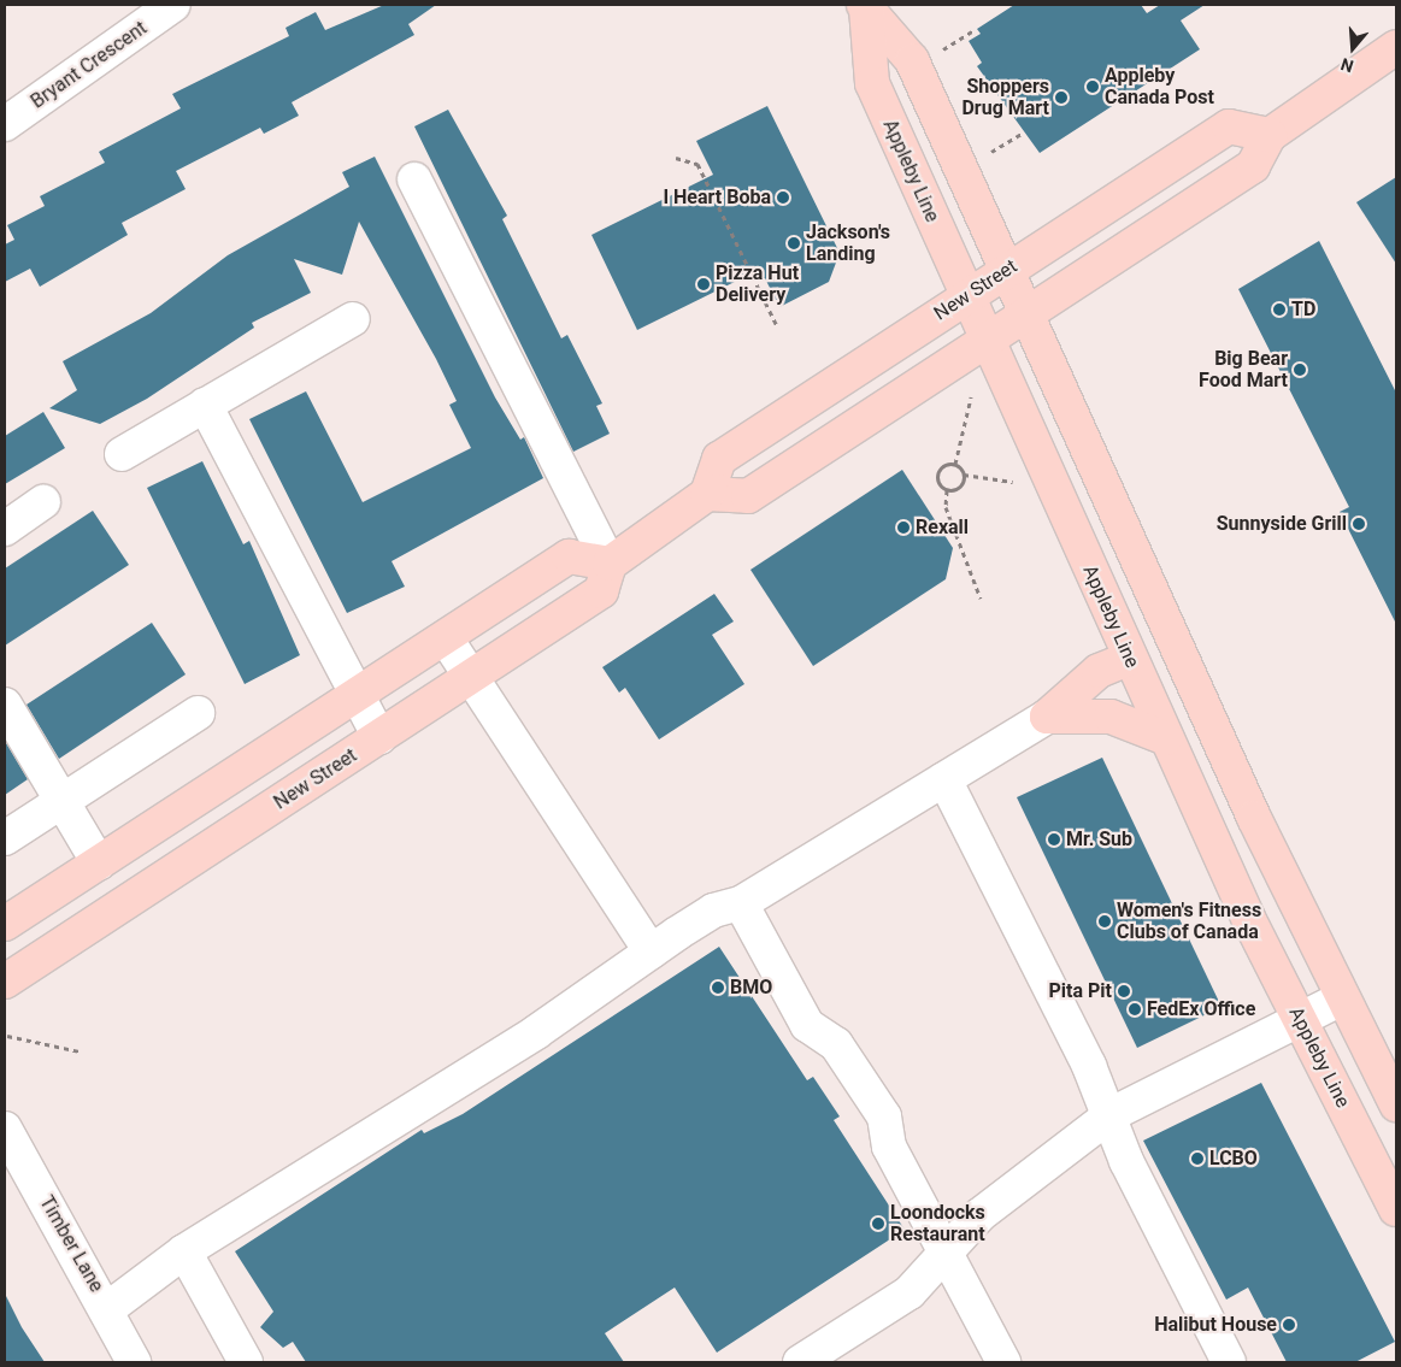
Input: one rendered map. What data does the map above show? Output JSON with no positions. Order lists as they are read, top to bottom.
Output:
{
  "streets": {
    "main road": ["Appleby Line", "New Street"],
    "street": ["Bryant Crescent", "Timber Lane"]
  },
  "crossings": [
    ["Appleby Line", "New Street"]
  ],
  "places": [
    "Appleby Canada Post",
    "Shoppers Drug Mart",
    "I Heart Boba",
    "Jackson's Landing",
    "Pizza Hut Delivery",
    "TD",
    "Big Bear Food Mart",
    "Sunnyside Grill",
    "Rexall",
    "Mr. Sub",
    "Women's Fitness Clubs of Canada",
    "BMO",
    "Pita Pit",
    "FedEx Office",
    "LCBO",
    "Loondocks Restaurant",
    "Halibut House"
  ],
  "north": "bottom"
}
